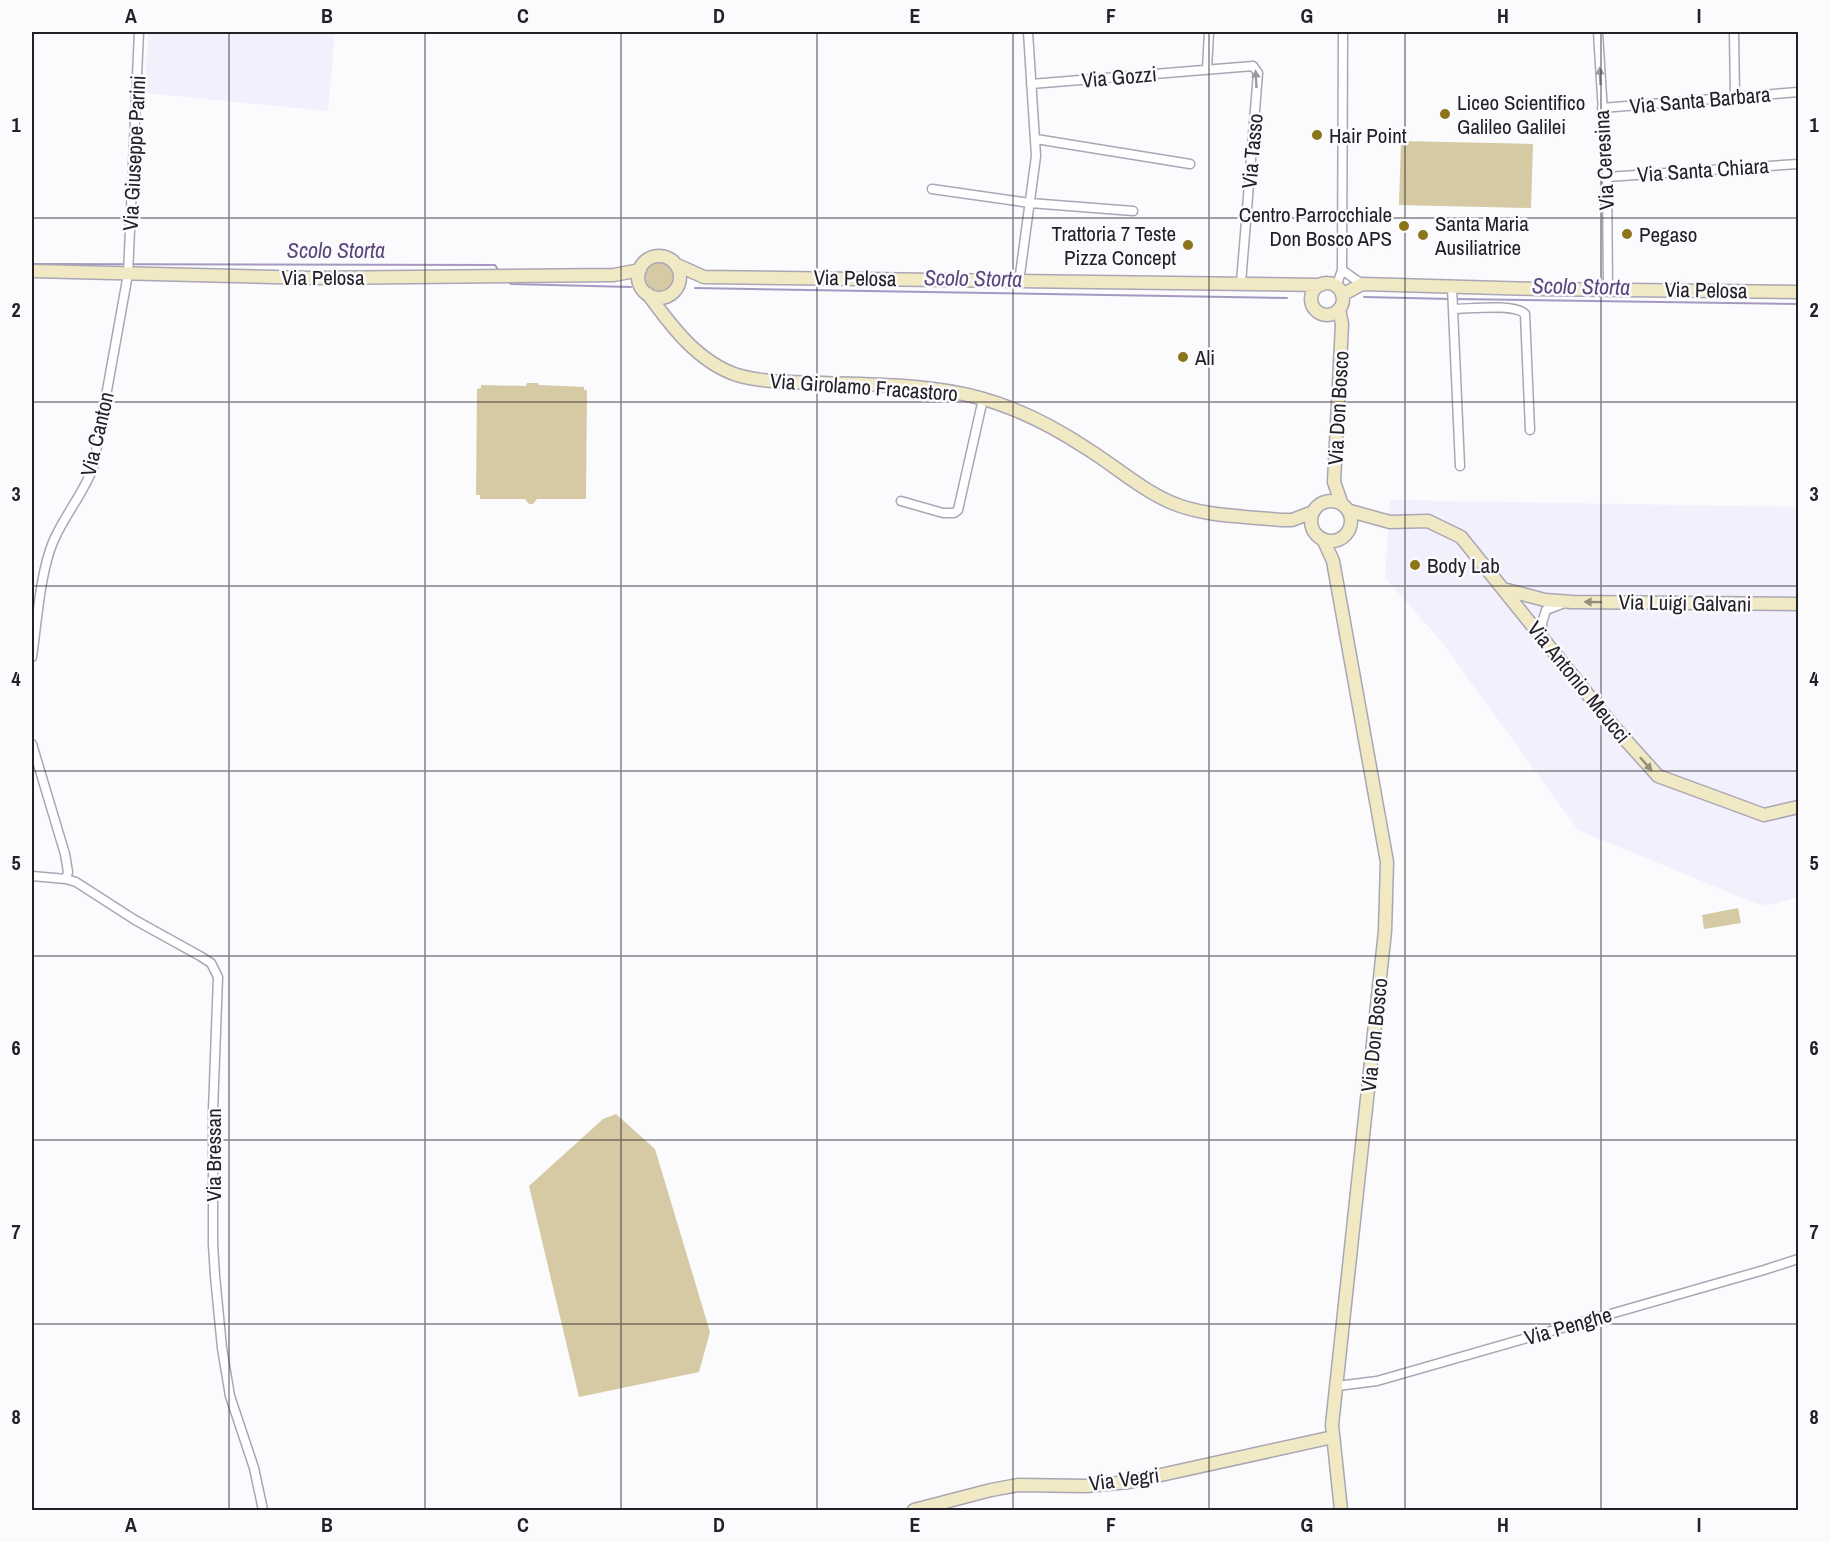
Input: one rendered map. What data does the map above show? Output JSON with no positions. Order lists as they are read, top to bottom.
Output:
{
  "streets": {
    "main road": [
      "Via Pelosa",
      "Via Girolamo Fracastoro",
      "Via Don Bosco",
      "Via Luigi Galvani",
      "Via Antonio Meucci",
      "Via Vegri"
    ],
    "street": [
      "Via Gozzi",
      "Via Santa Barbara",
      "Via Tasso",
      "Via Giuseppe Parini",
      "Via Ceresina",
      "Via Santa Chiara",
      "Via Canton",
      "Via Bressan",
      "Via Penghe"
    ]
  },
  "crossings": [
    ["Via Gozzi", "Via Tasso"],
    ["Via Santa Barbara", "Via Ceresina"],
    ["Via Tasso", "Via Pelosa"],
    ["Via Giuseppe Parini", "Via Pelosa"],
    ["Via Giuseppe Parini", "Via Canton"],
    ["Via Ceresina", "Via Santa Chiara"],
    ["Via Ceresina", "Via Pelosa"],
    ["Via Pelosa", "Via Girolamo Fracastoro"],
    ["Via Pelosa", "Via Don Bosco"],
    ["Via Pelosa", "Via Canton"],
    ["Via Girolamo Fracastoro", "Via Don Bosco"],
    ["Via Girolamo Fracastoro", "Via Antonio Meucci"],
    ["Via Don Bosco", "Via Antonio Meucci"],
    ["Via Don Bosco", "Via Penghe"],
    ["Via Don Bosco", "Via Vegri"],
    ["Via Luigi Galvani", "Via Antonio Meucci"]
  ],
  "one_way": ["Via Tasso", "Via Luigi Galvani", "Via Antonio Meucci"],
  "water": ["Scolo Storta"],
  "places": [
    "Liceo Scientifico Galileo Galilei",
    "Hair Point",
    "Centro Parrocchiale Don Bosco APS",
    "Pegaso",
    "Santa Maria Ausiliatrice",
    "Trattoria 7 Teste Pizza Concept",
    "Ali",
    "Body Lab"
  ],
  "grid": {
    "columns": [
      "A",
      "B",
      "C",
      "D",
      "E",
      "F",
      "G",
      "H",
      "I"
    ],
    "rows": [
      "1",
      "2",
      "3",
      "4",
      "5",
      "6",
      "7",
      "8"
    ]
  }
}
